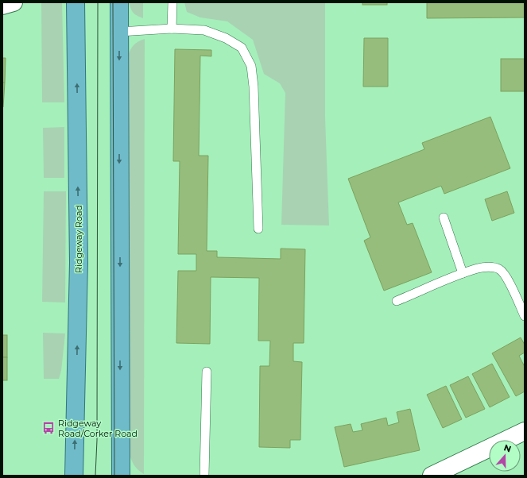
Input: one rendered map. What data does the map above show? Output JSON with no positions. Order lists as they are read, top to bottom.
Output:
{
  "streets": {
    "highway": ["Ridgeway Road"]
  },
  "places": {
    "bus stop": ["Ridgeway Road/Corker Road"]
  },
  "north": "top"
}
